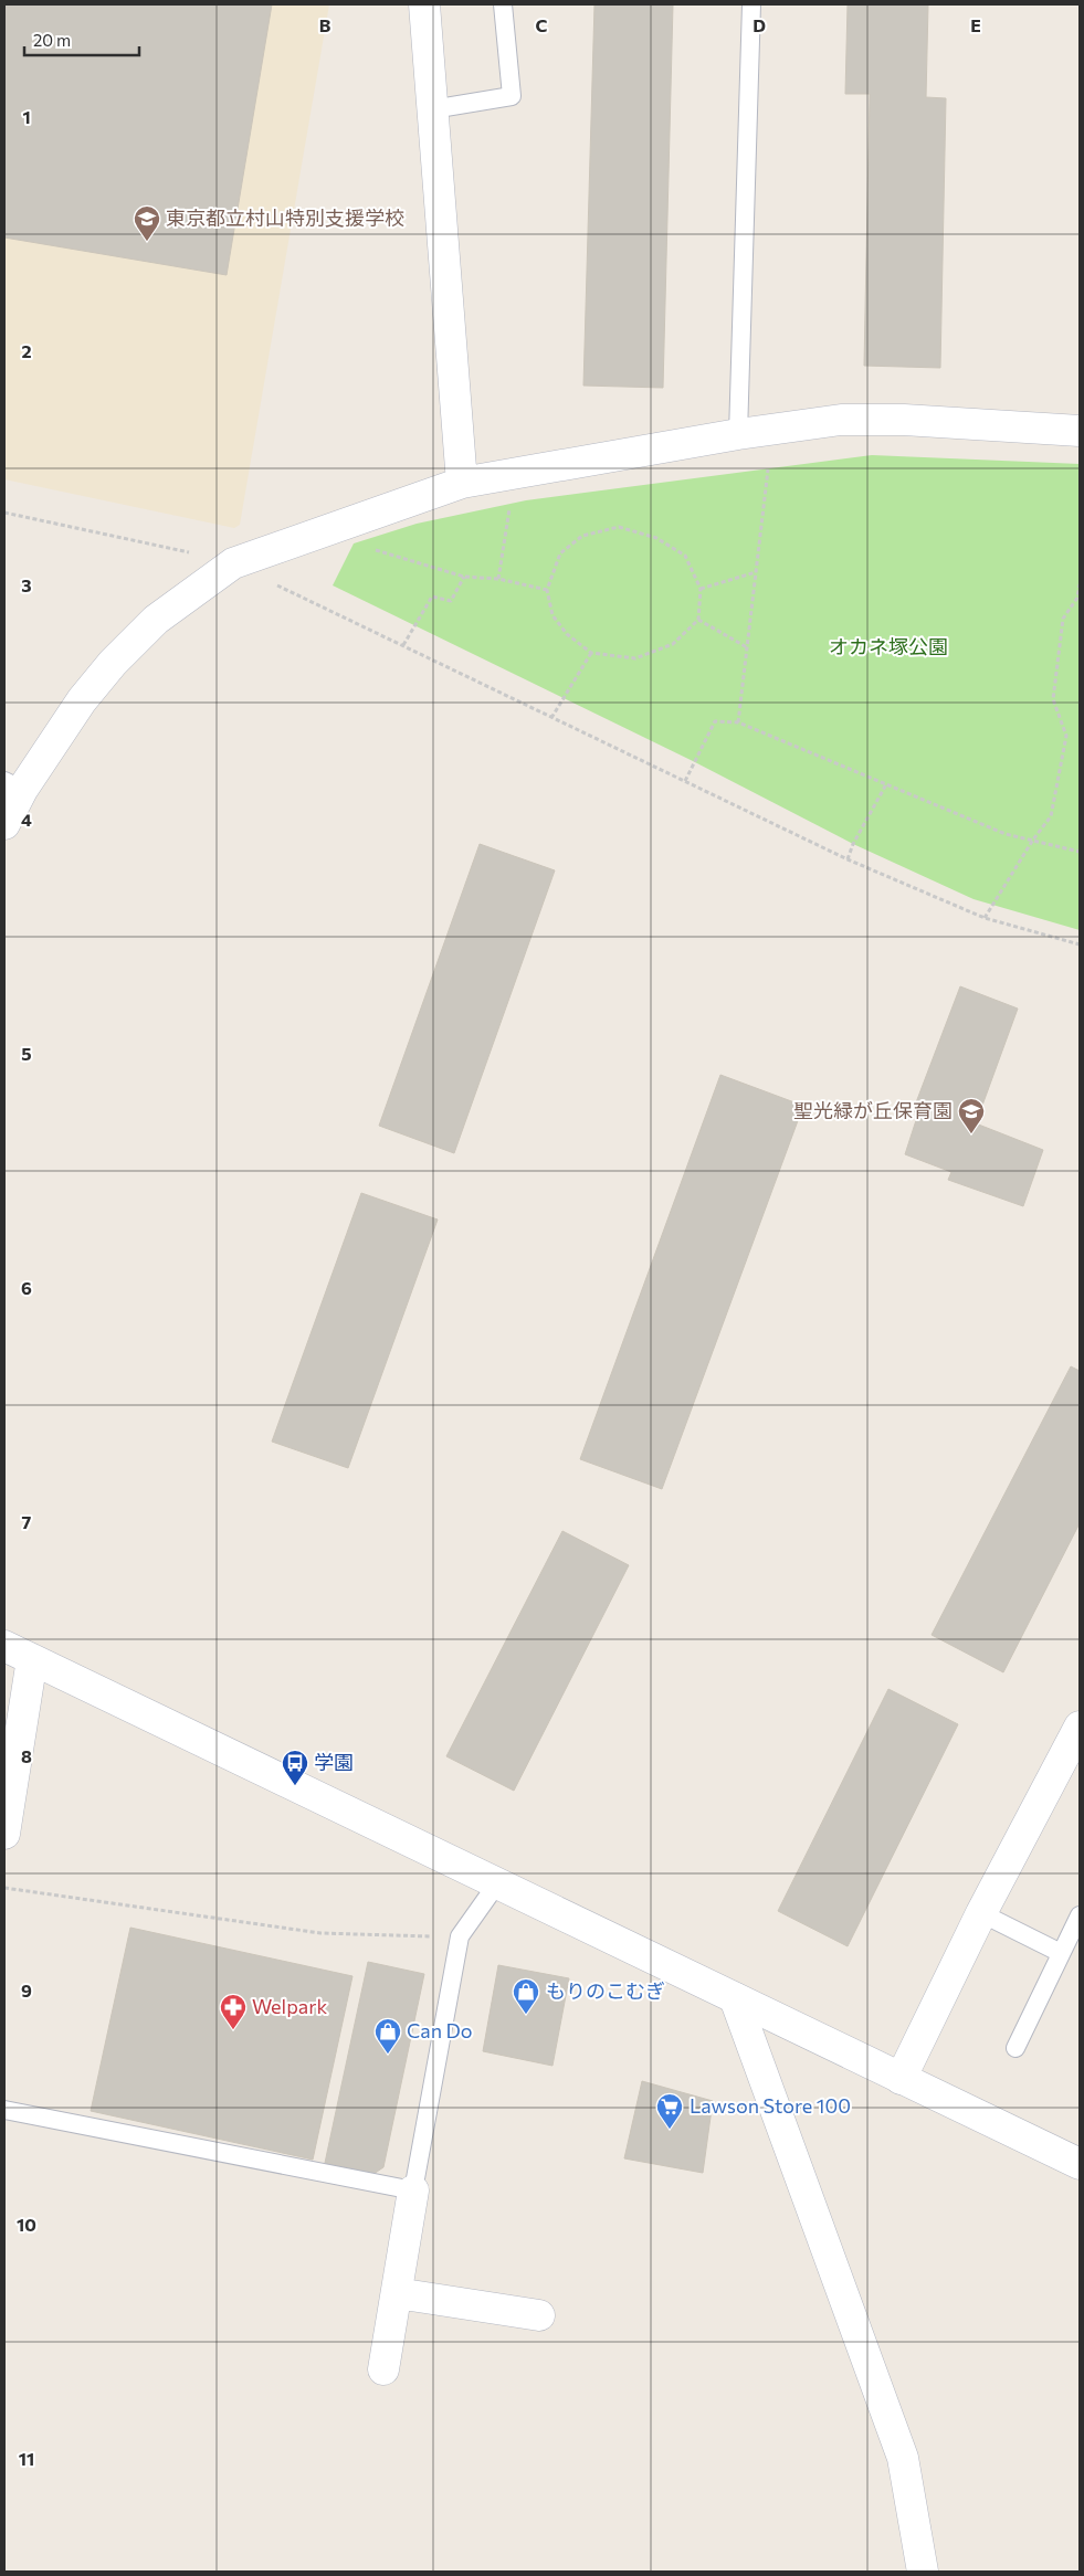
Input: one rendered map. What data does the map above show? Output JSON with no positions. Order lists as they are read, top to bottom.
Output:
{
  "parks": ["オカネ塚公園"],
  "places": {
    "school or university": ["東京都立村山特別支援学校", "聖光緑が丘保育園"],
    "bus stop": ["学園"],
    "shop": ["もりのこむぎ", "Can Do"],
    "pharmacy": ["Welpark"],
    "supermarket": ["Lawson Store 100"]
  },
  "scale_bar": "20 m",
  "grid": {
    "columns": [
      "B",
      "C",
      "D",
      "E"
    ],
    "rows": [
      "1",
      "2",
      "3",
      "4",
      "5",
      "6",
      "7",
      "8",
      "9",
      "10",
      "11"
    ]
  }
}
